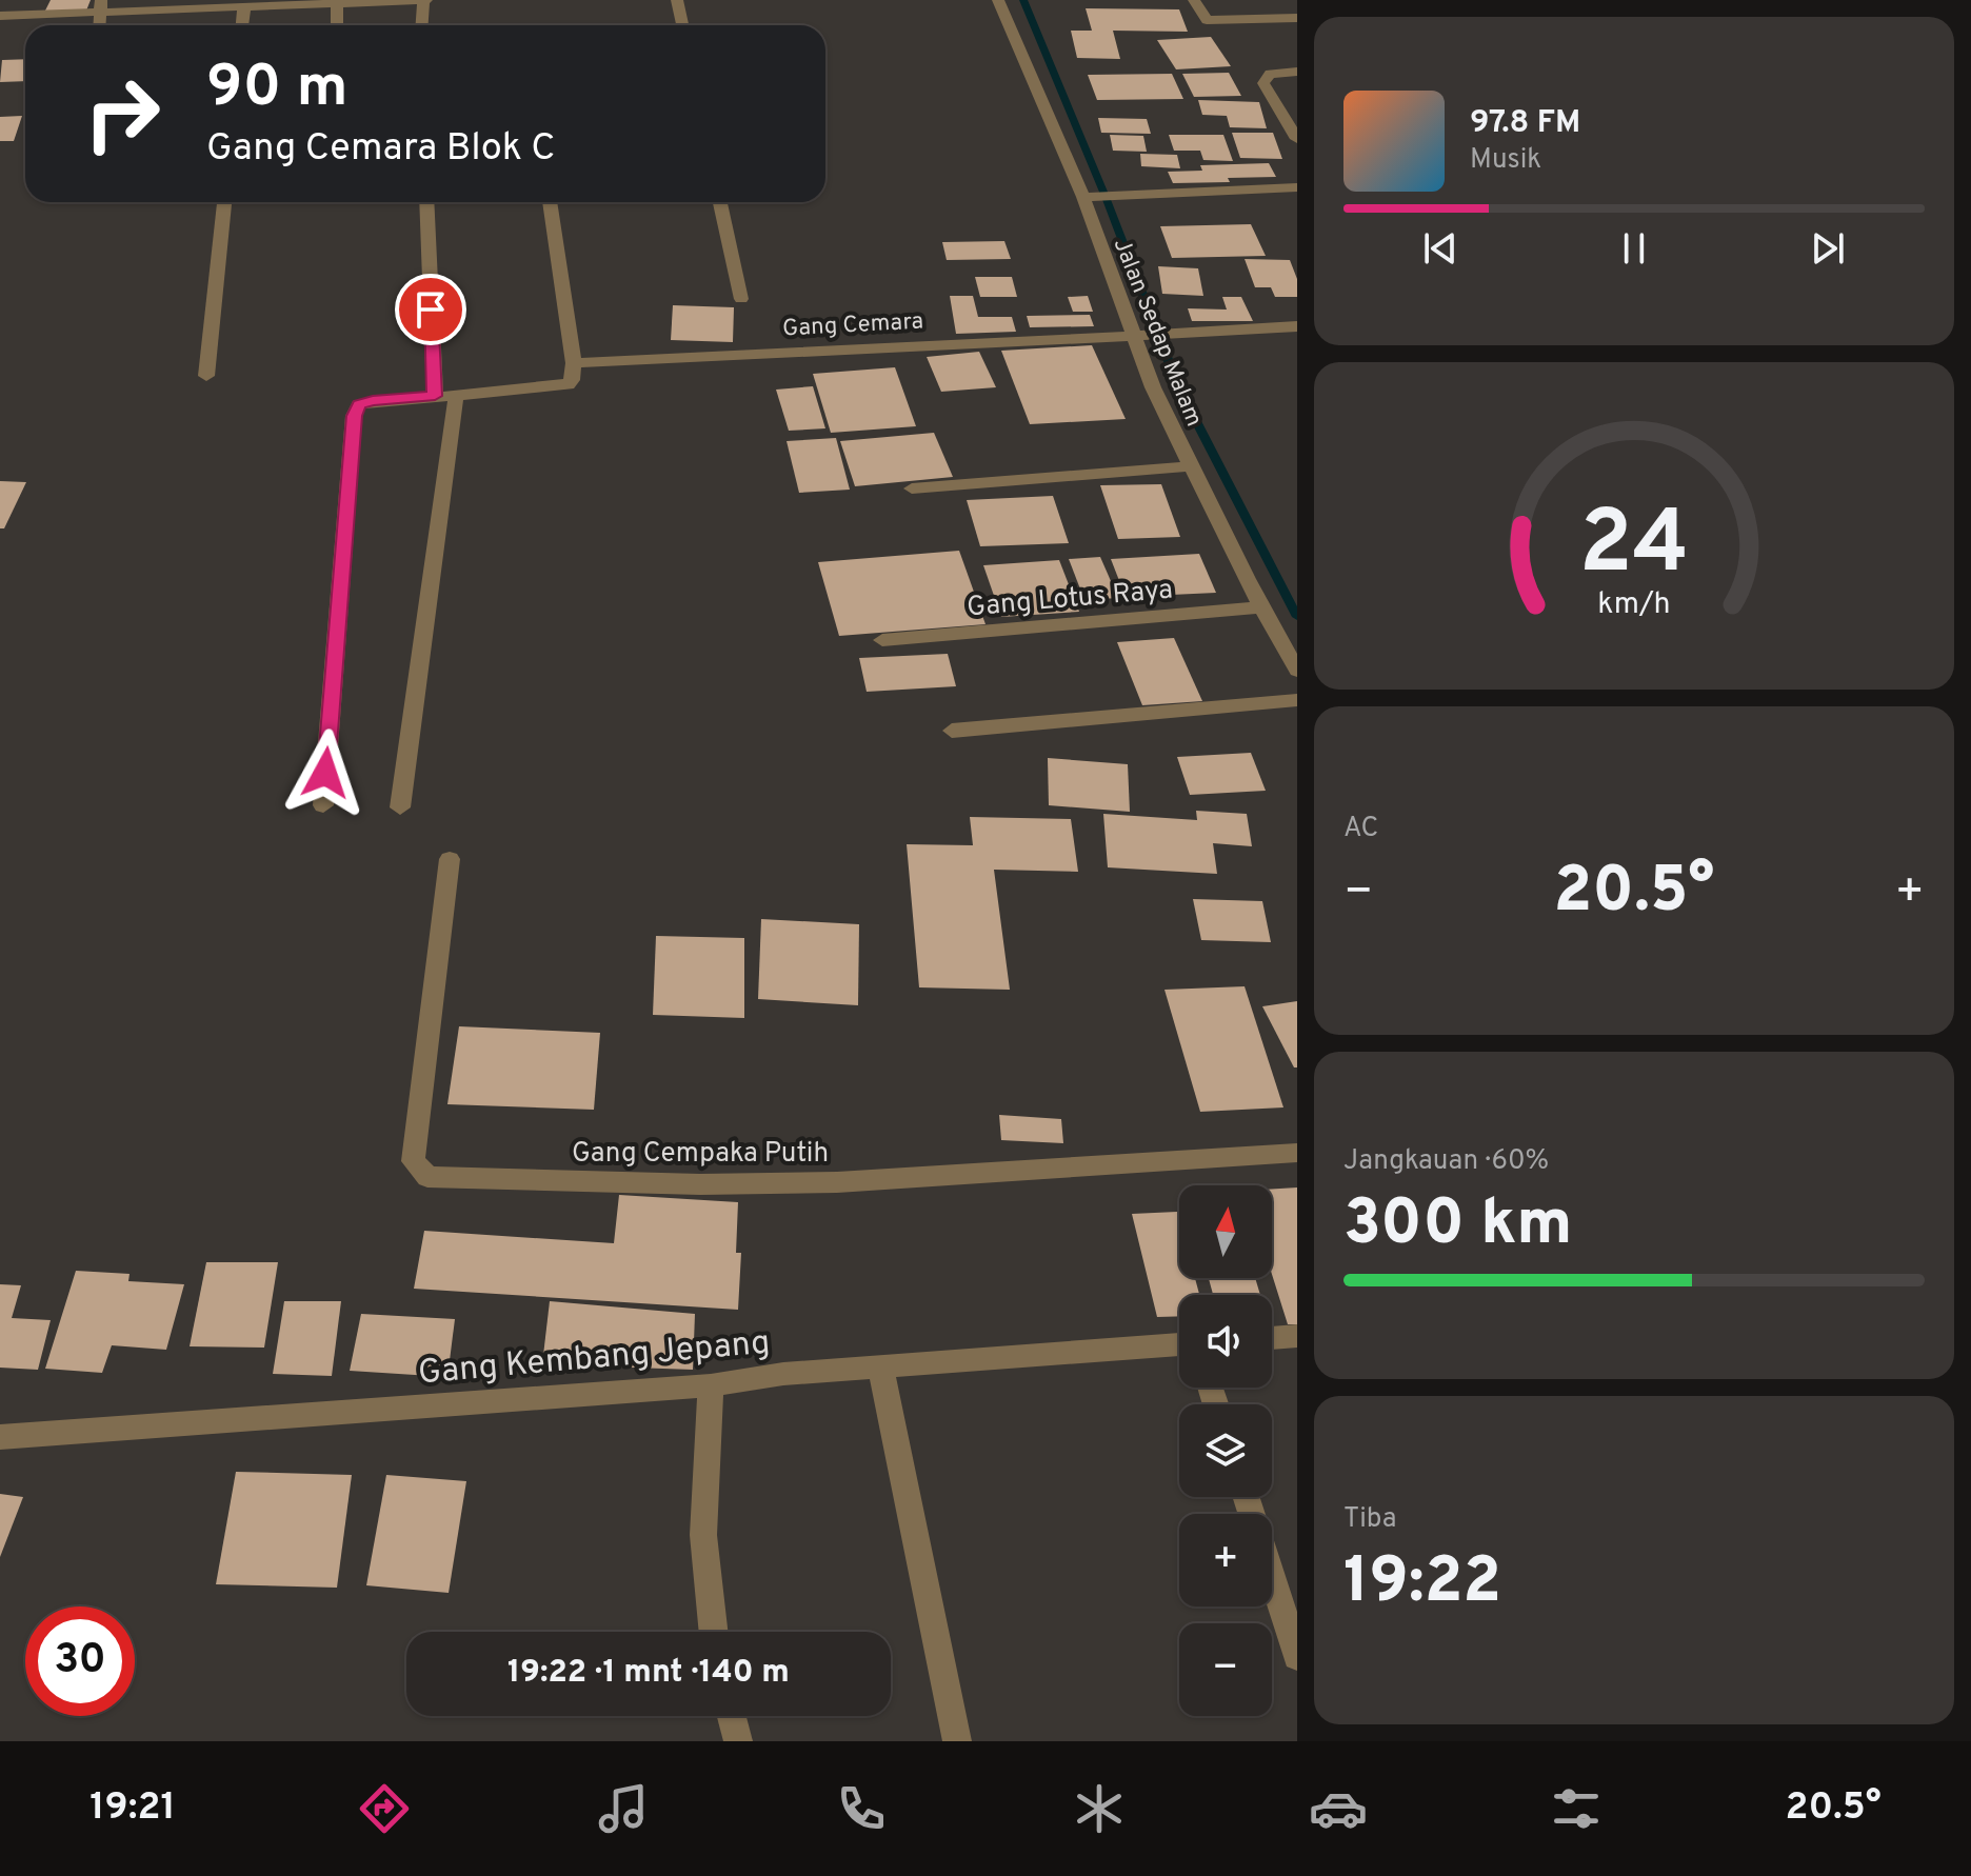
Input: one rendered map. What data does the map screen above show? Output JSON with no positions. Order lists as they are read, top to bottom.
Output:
{
  "streets": {
    "street": [
      "Gang Cemara",
      "Jalan Sedap Malam",
      "Gang Lotus Raya",
      "Gang Cempaka Putih",
      "Gang Kembang Jepang"
    ]
  },
  "crossings": [
    ["Gang Cemara", "Jalan Sedap Malam"],
    ["Jalan Sedap Malam", "Gang Lotus Raya"]
  ],
  "north": "top",
  "page": {
    "turn": ["90 m", "Gang Cemara Blok C"],
    "song": ["97.8 FM", "Musik"],
    "tile": [
      "AC",
      ["Jangkauan · 60%", "300 km"],
      ["Tiba", "19:22"]
    ],
    "heat": ["−", "20.5°", "+"],
    "map_buttons": ["+", "−"],
    "limit": "30",
    "trip": "19:22 · 1 mnt · 140 m",
    "tabs": ["19:21", "20.5°"],
    "gauge": ["24", "km/h"]
  }
}
